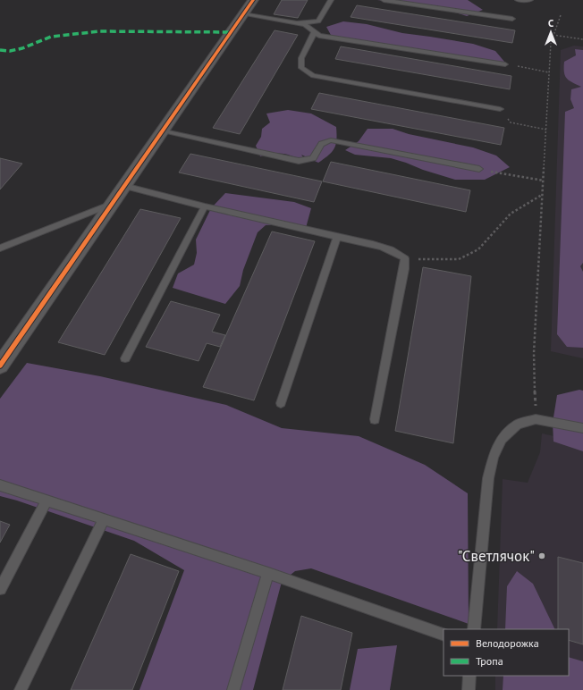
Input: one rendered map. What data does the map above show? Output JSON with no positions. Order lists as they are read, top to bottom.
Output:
{
  "places": ["\"Светлячок\""],
  "legend": ["Велодорожка", "Тропа"],
  "north": "top"
}
